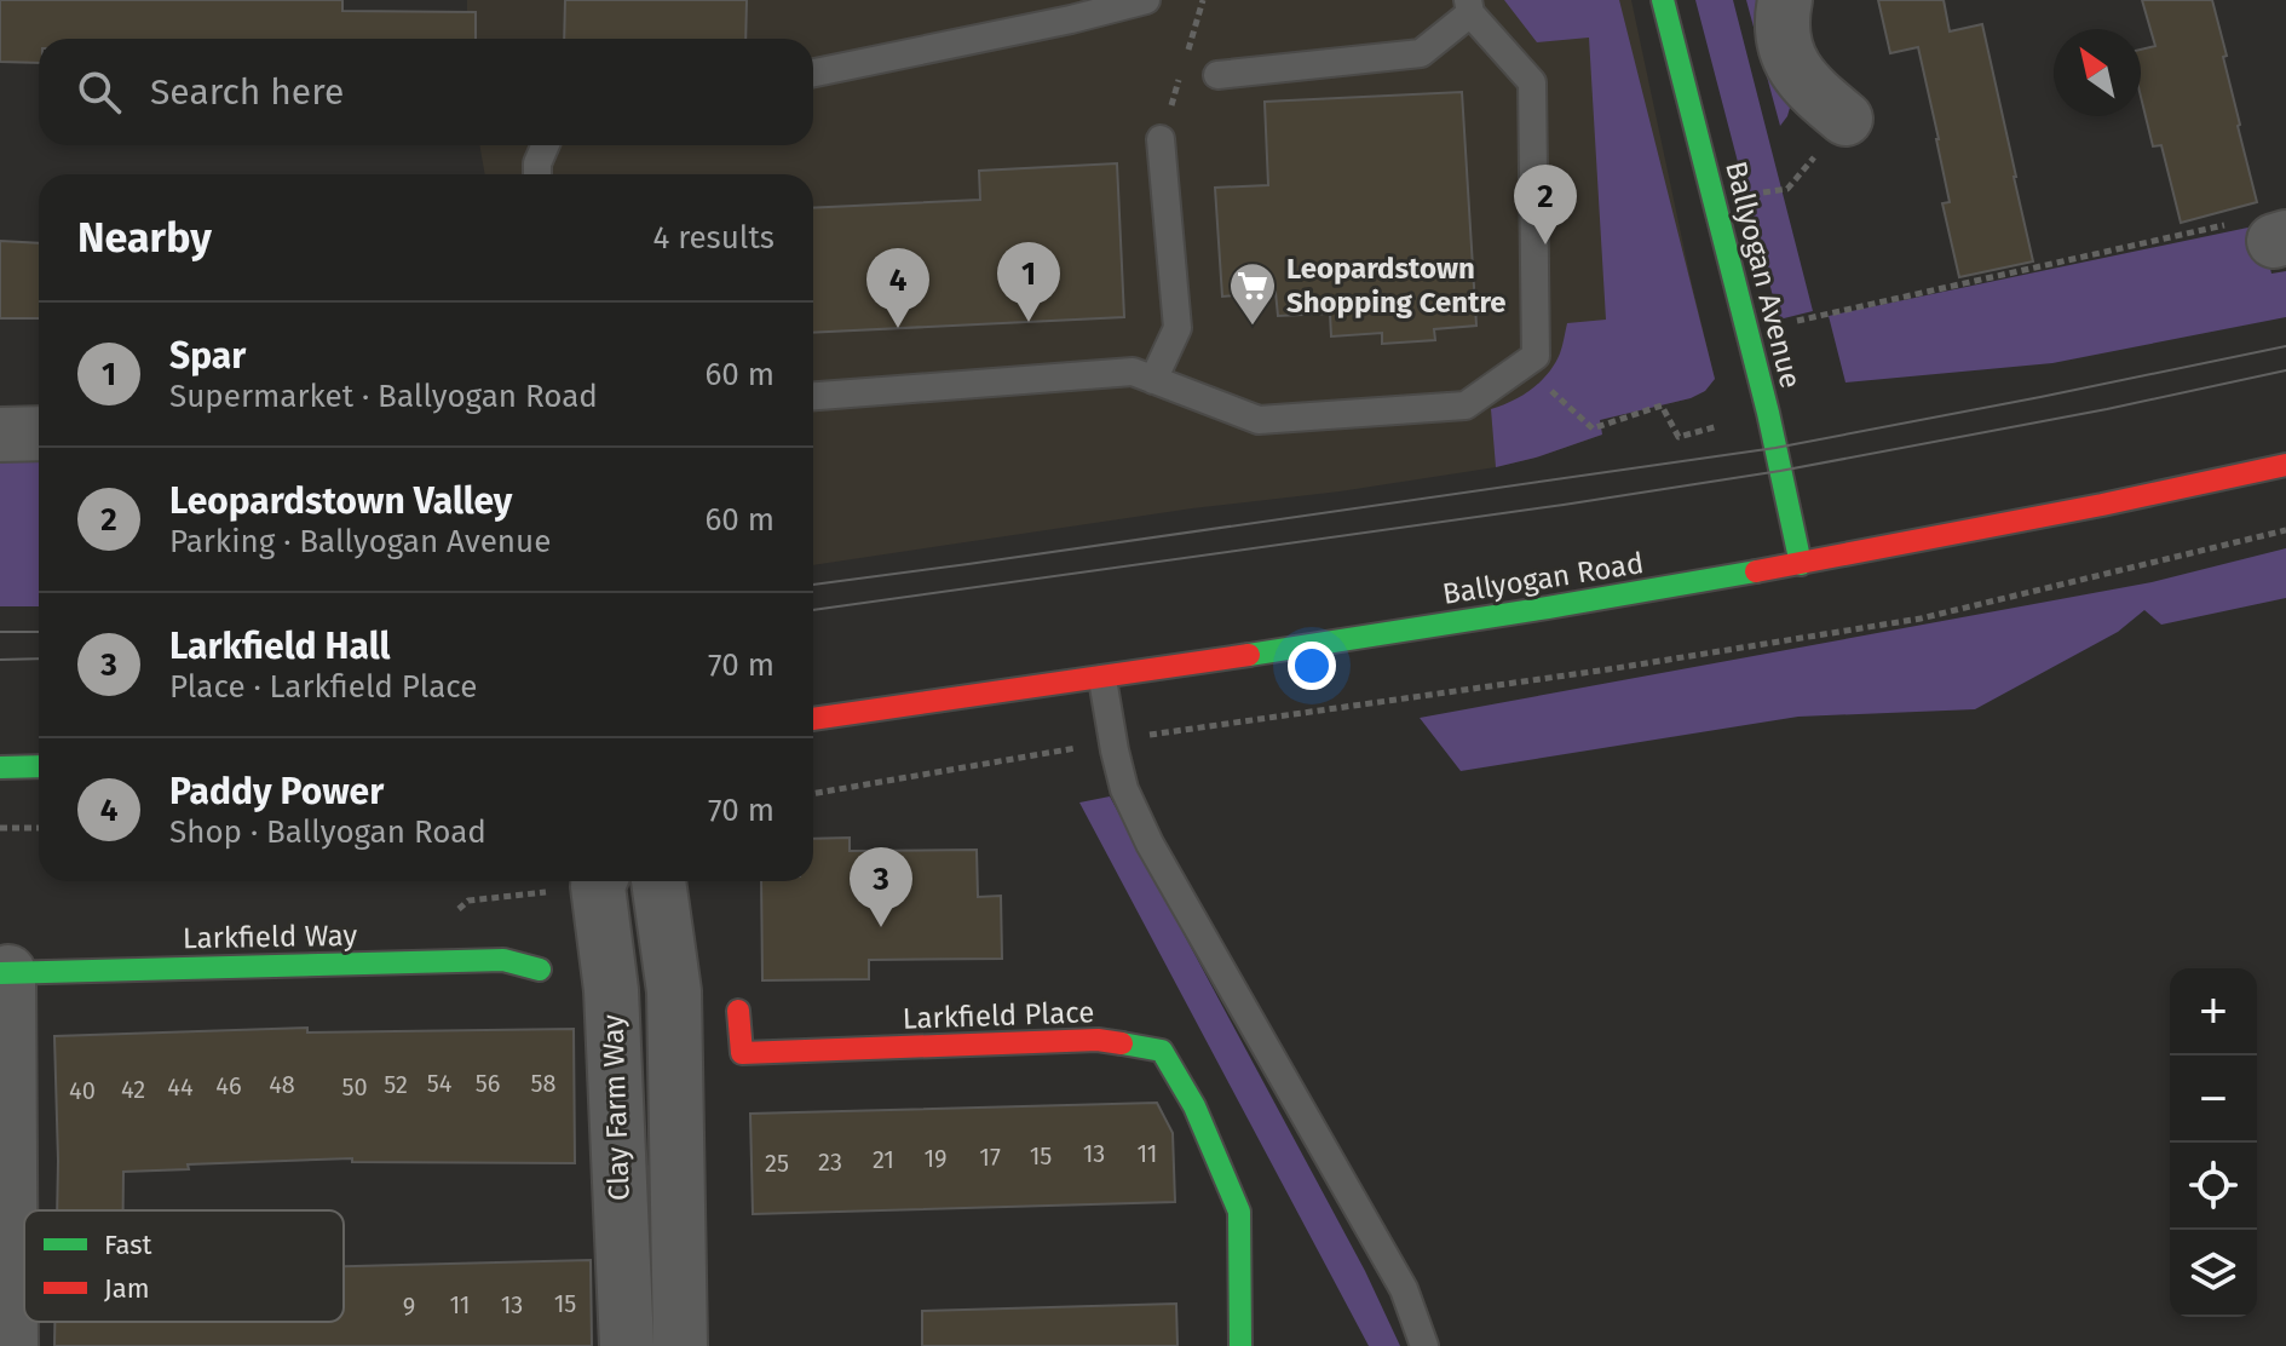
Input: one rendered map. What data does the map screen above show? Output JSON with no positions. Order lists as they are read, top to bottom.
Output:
{
  "streets": {
    "street": [
      "Ballyogan Avenue",
      "Ballyogan Road",
      "Larkfield Way",
      "Larkfield Place",
      "Clay Farm Way"
    ]
  },
  "crossings": [
    ["Ballyogan Avenue", "Ballyogan Road"]
  ],
  "places": {
    "supermarket": ["Leopardstown Shopping Centre"]
  },
  "house_numbers": [
    "54",
    "56",
    "58",
    "48",
    "52",
    "46",
    "44",
    "50",
    "42",
    "40",
    "13",
    "11",
    "15",
    "17",
    "19",
    "21",
    "23",
    "25",
    "15",
    "11",
    "13",
    "9"
  ],
  "legend": ["Fast", "Jam"],
  "north": "top left",
  "page": {
    "search": "Search here",
    "pins": [
      "2",
      "1",
      "4",
      "3"
    ],
    "heading": ["Nearby", "4 results"],
    "list": [
      {
        "mark": "1",
        "name": "Spar",
        "note": "Supermarket · Ballyogan Road",
        "value": "60 m"
      },
      {
        "mark": "2",
        "name": "Leopardstown Valley",
        "note": "Parking · Ballyogan Avenue",
        "value": "60 m"
      },
      {
        "mark": "3",
        "name": "Larkfield Hall",
        "note": "Place · Larkfield Place",
        "value": "70 m"
      },
      {
        "mark": "4",
        "name": "Paddy Power",
        "note": "Shop · Ballyogan Road",
        "value": "70 m"
      }
    ],
    "map_buttons": ["+", "−"]
  }
}
